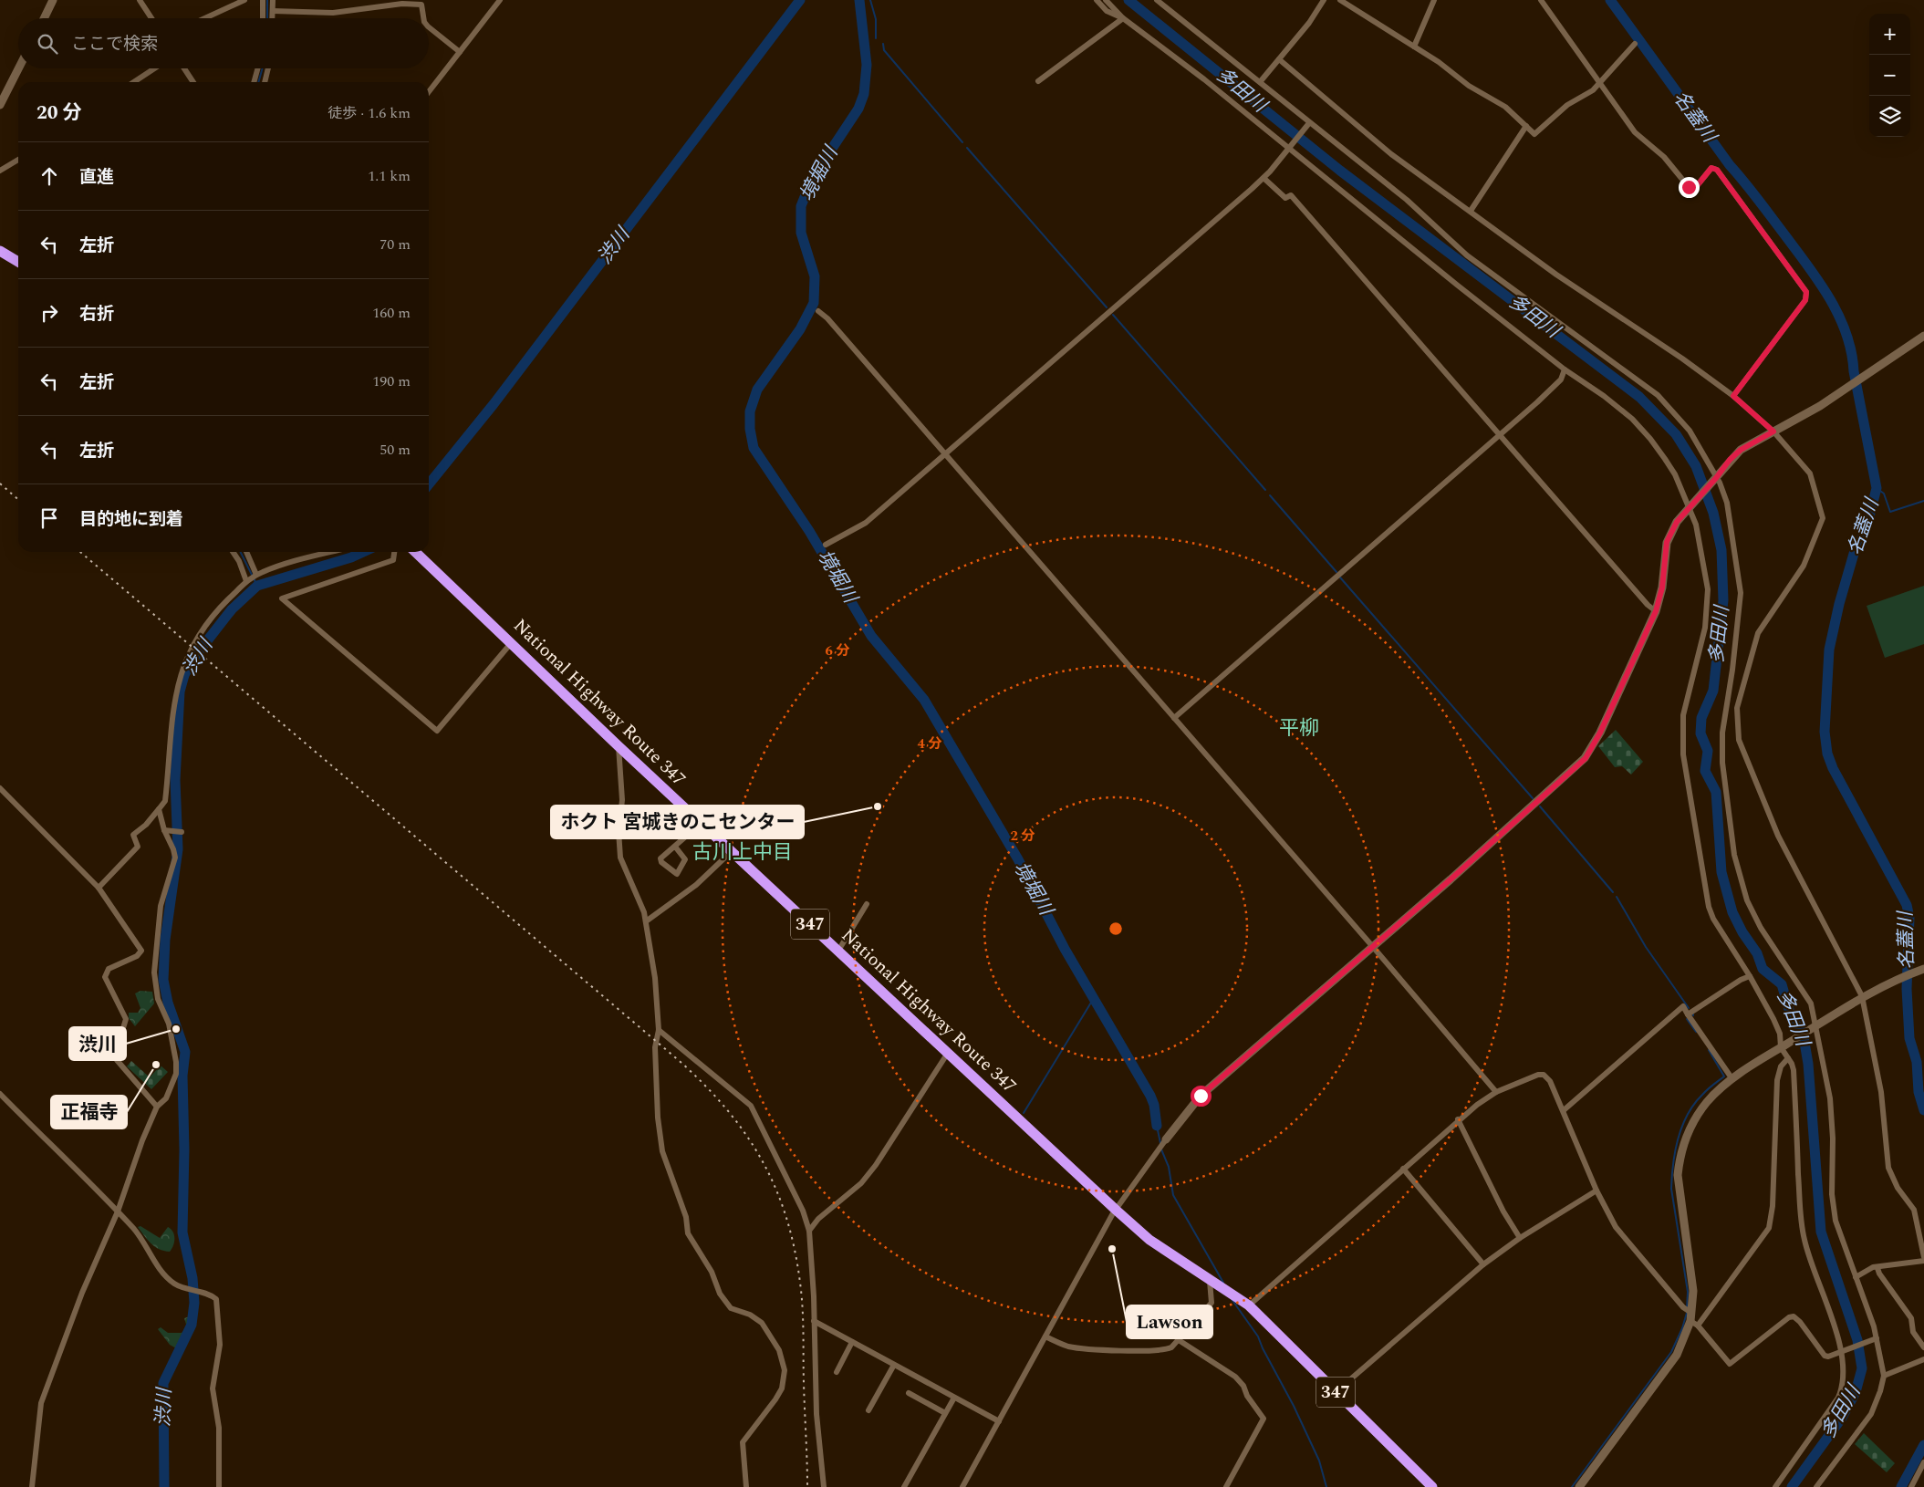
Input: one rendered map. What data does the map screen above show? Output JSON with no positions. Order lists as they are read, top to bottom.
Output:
{
  "streets": {
    "highway": ["National Highway Route 347", "347"]
  },
  "districts": ["平柳", "古川上中目"],
  "water": [
    "多田川",
    "名蓋川",
    "境堀川",
    "渋川"
  ],
  "places": [
    "ホクト 宮城きのこセンター",
    "渋川",
    "正福寺",
    "Lawson"
  ],
  "page": {
    "map_buttons": ["+", "−"],
    "search": "ここで検索",
    "heading": ["20 分", "徒歩 · 1.6 km"],
    "list": [
      ["直進", "1.1 km"],
      ["左折", "70 m"],
      ["右折", "160 m"],
      ["左折", "190 m"],
      ["左折", "50 m"],
      "目的地に到着"
    ]
  },
  "rings": ["6 分", "4 分", "2 分"]
}
